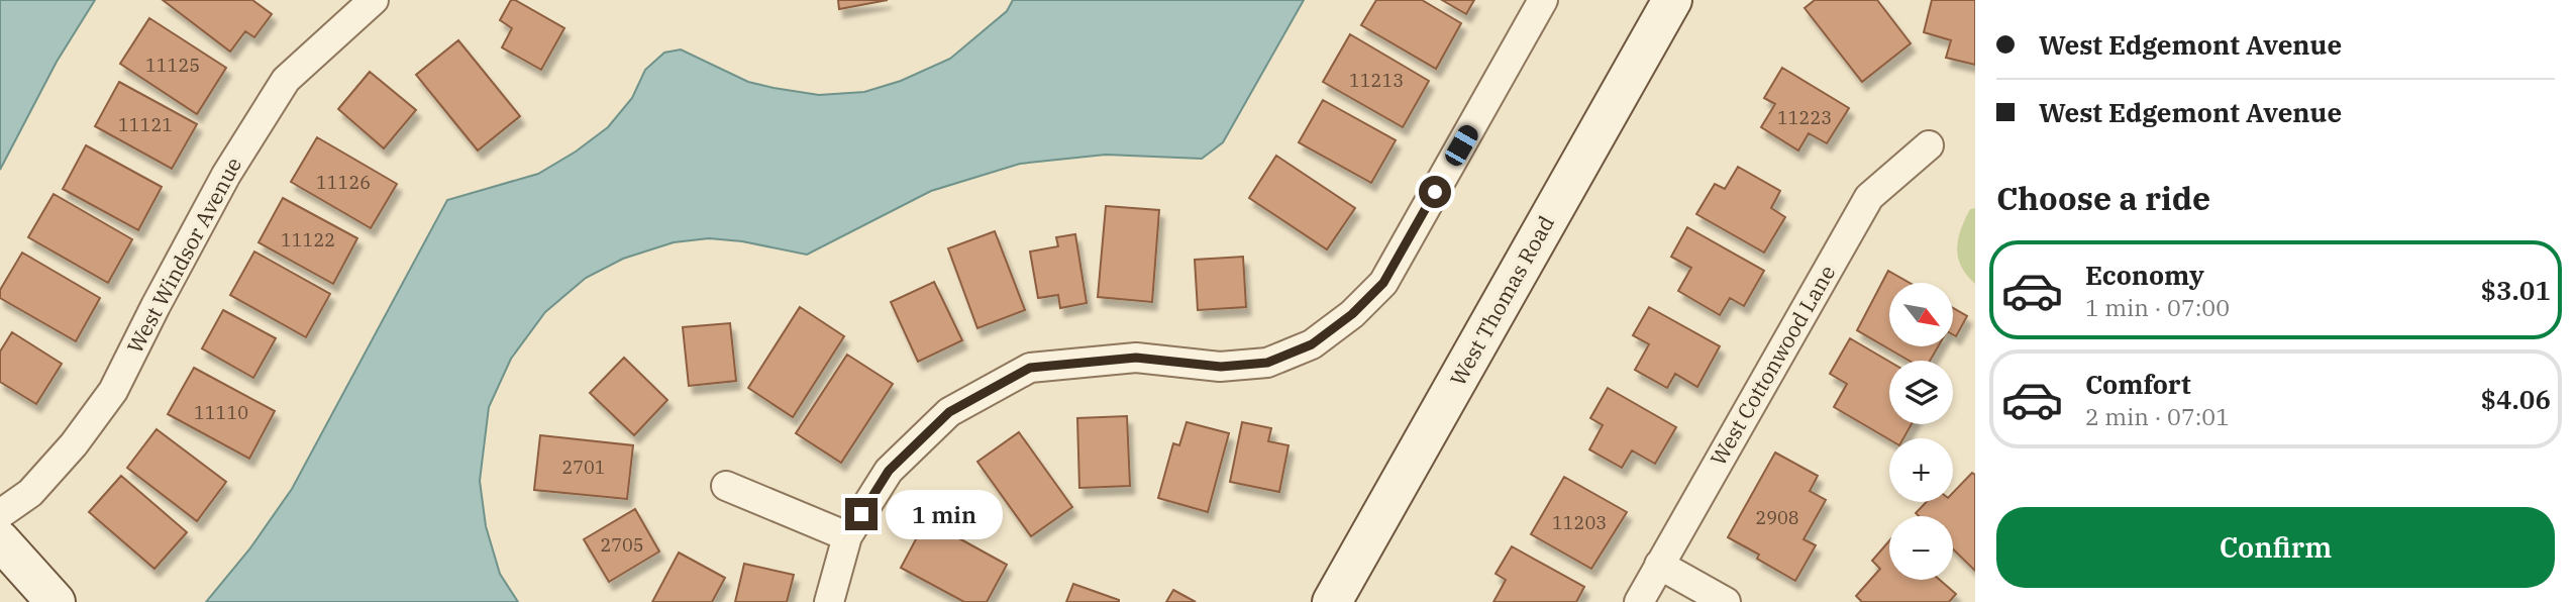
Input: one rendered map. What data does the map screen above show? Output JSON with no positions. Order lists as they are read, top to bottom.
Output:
{
  "streets": {
    "main road": ["West Thomas Road"],
    "street": ["West Windsor Avenue", "West Cottonwood Lane"]
  },
  "house_numbers": [
    "11125",
    "11213",
    "11223",
    "11121",
    "11126",
    "11122",
    "11110",
    "2701",
    "2908",
    "11203",
    "2705"
  ],
  "north": "bottom right",
  "page": {
    "banner": ["West Edgemont Avenue", "West Edgemont Avenue"],
    "heading": "Choose a ride",
    "list": [
      {
        "name": "Economy",
        "note": "1 min · 07:00",
        "value": "$3.01"
      },
      {
        "name": "Comfort",
        "note": "2 min · 07:01",
        "value": "$4.06"
      }
    ],
    "map_buttons": ["+", "−"],
    "bubble": "1 min",
    "buttons": "Confirm"
  }
}
